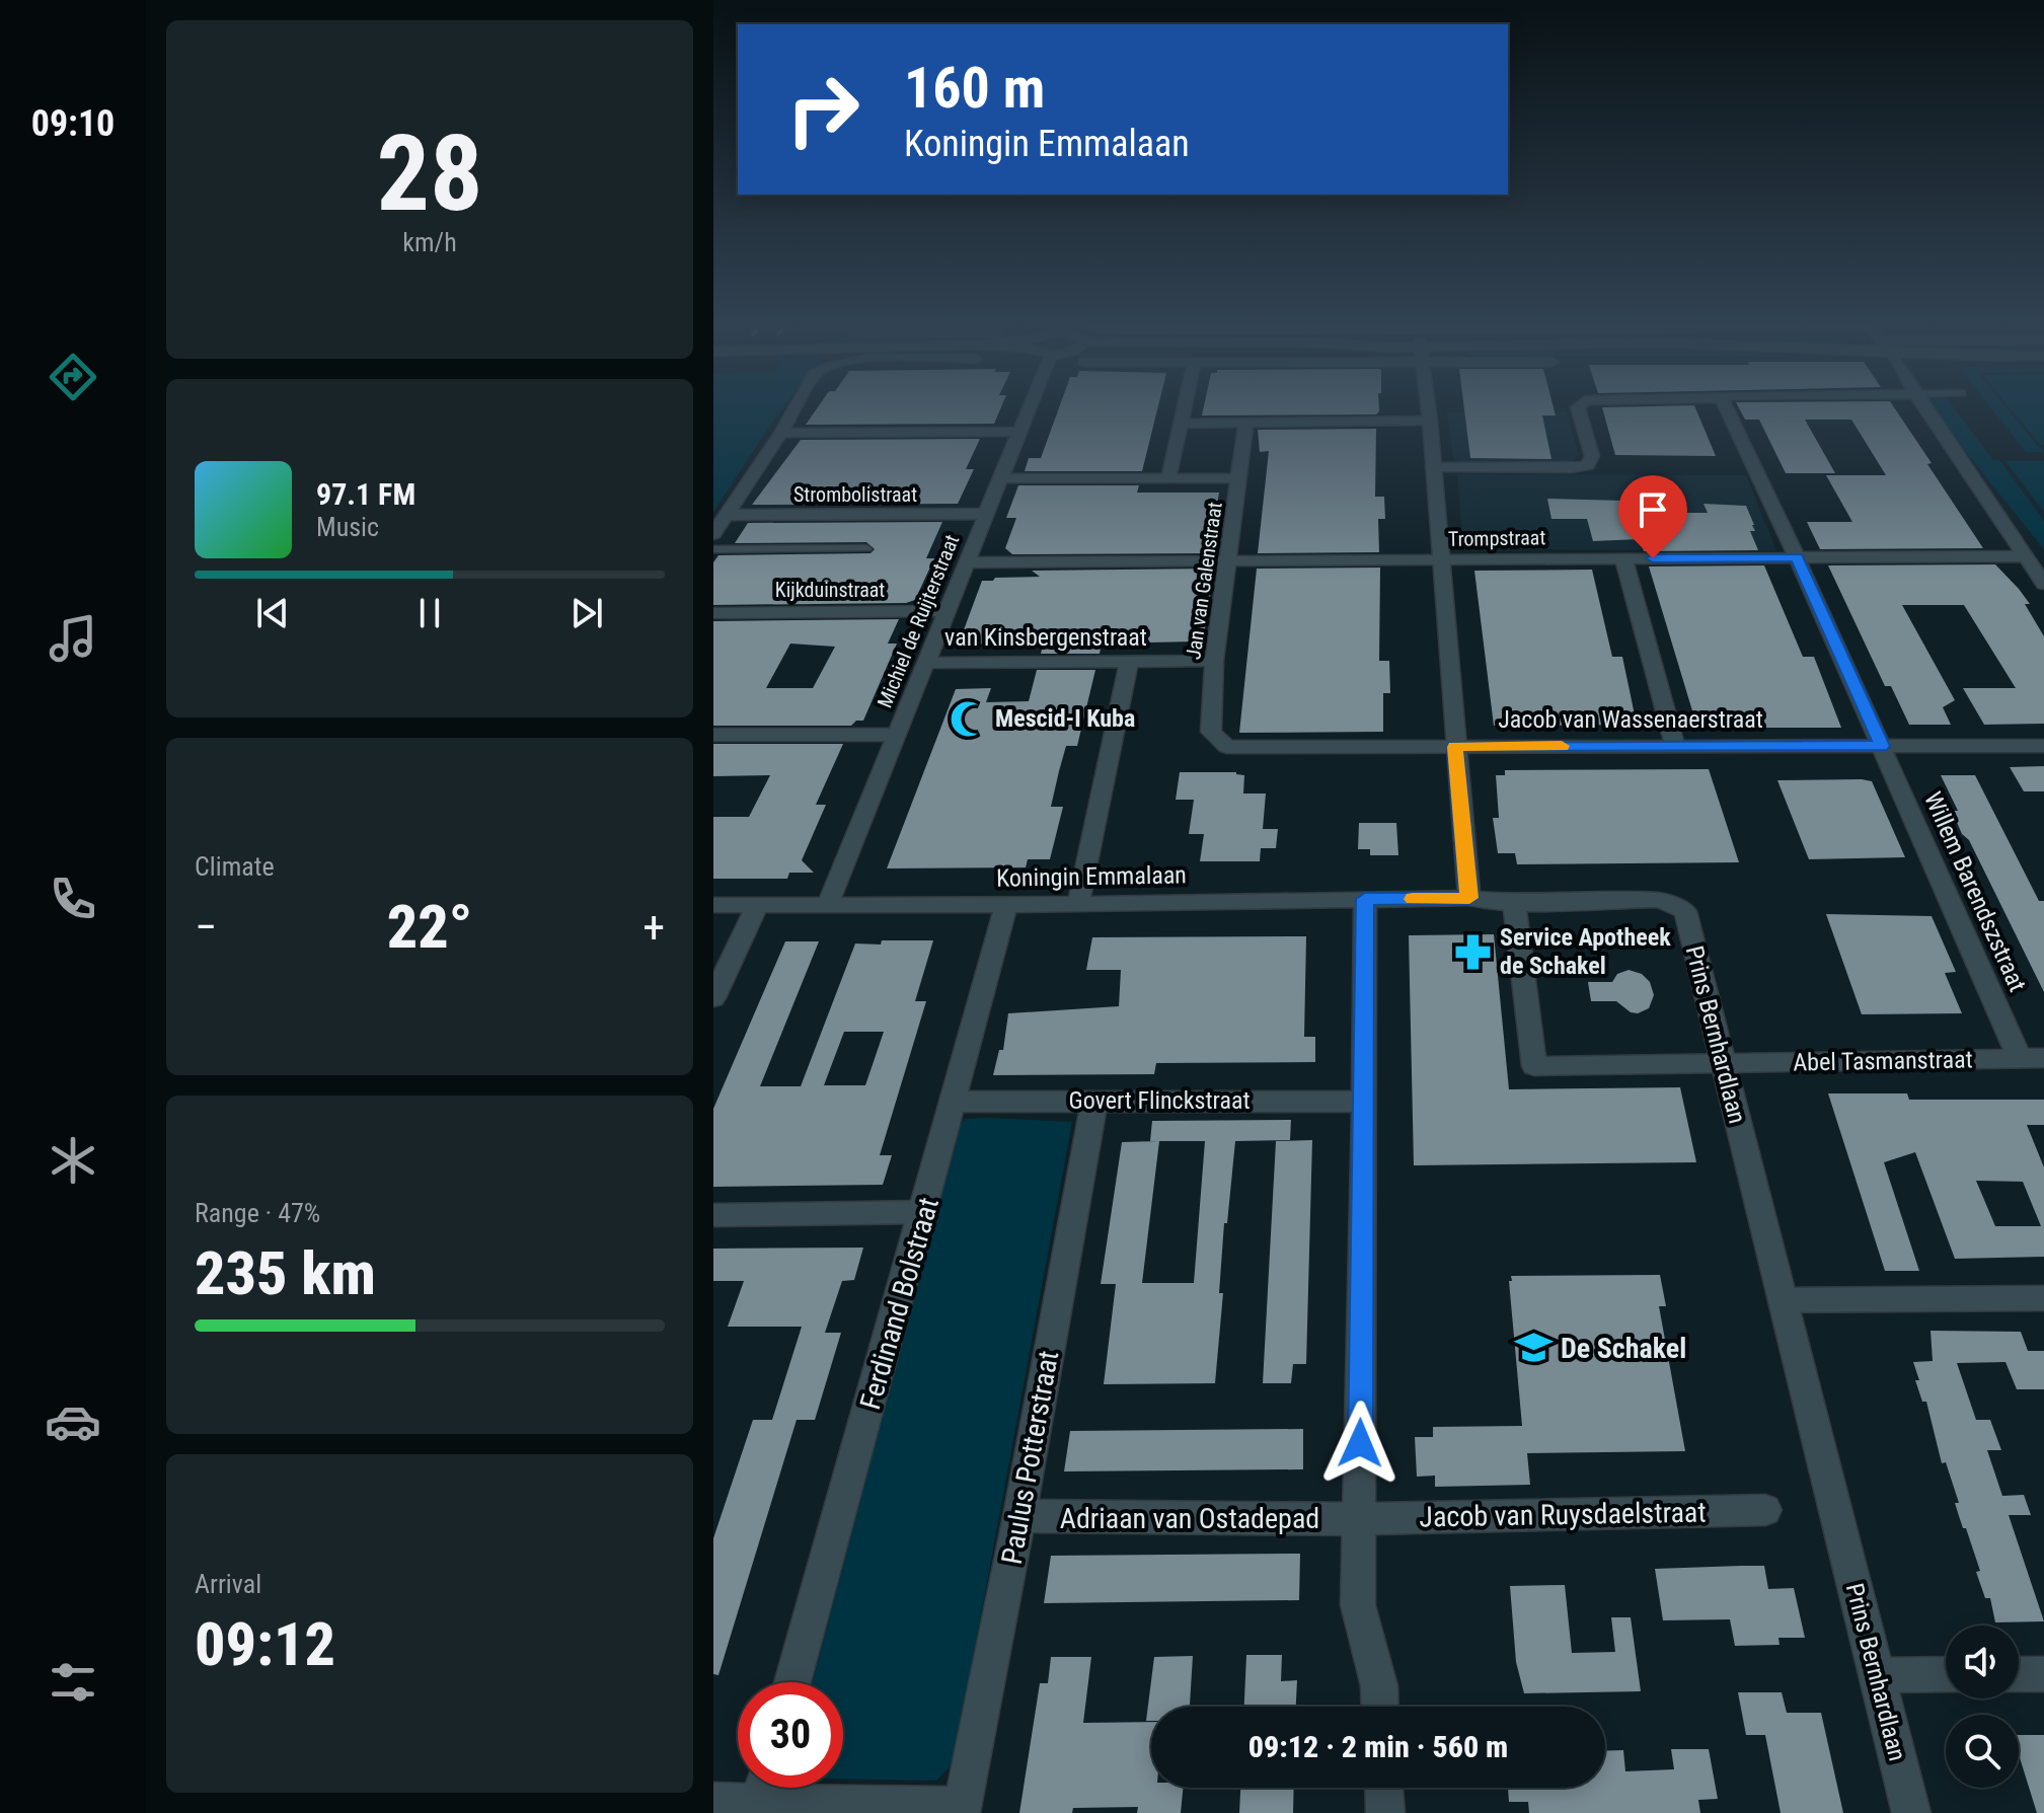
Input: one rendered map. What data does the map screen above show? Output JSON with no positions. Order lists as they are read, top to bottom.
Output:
{
  "streets": {
    "street": [
      "Strombolistraat",
      "Trompstraat",
      "Jan van Galenstraat",
      "Kijkduinstraat",
      "Michiel de Ruijterstraat",
      "van Kinsbergenstraat",
      "Jacob van Wassenaerstraat",
      "Koningin Emmalaan",
      "Willem Barendszstraat",
      "Prins Bernhardlaan",
      "Abel Tasmanstraat",
      "Govert Flinckstraat",
      "Ferdinand Bolstraat",
      "Paulus Potterstraat",
      "Jacob van Ruysdaelstraat",
      "Adriaan van Ostadepad"
    ]
  },
  "crossings": [
    ["Strombolistraat", "Michiel de Ruijterstraat"],
    ["Trompstraat", "Jan van Galenstraat"],
    ["Trompstraat", "Michiel de Ruijterstraat"],
    ["Trompstraat", "Willem Barendszstraat"],
    ["Jan van Galenstraat", "van Kinsbergenstraat"],
    ["Jan van Galenstraat", "Jacob van Wassenaerstraat"],
    ["Kijkduinstraat", "Michiel de Ruijterstraat"],
    ["Michiel de Ruijterstraat", "van Kinsbergenstraat"],
    ["Michiel de Ruijterstraat", "Koningin Emmalaan"],
    ["Jacob van Wassenaerstraat", "Willem Barendszstraat"],
    ["Koningin Emmalaan", "Prins Bernhardlaan"],
    ["Koningin Emmalaan", "Ferdinand Bolstraat"],
    ["Willem Barendszstraat", "Abel Tasmanstraat"],
    ["Prins Bernhardlaan", "Abel Tasmanstraat"],
    ["Govert Flinckstraat", "Ferdinand Bolstraat"],
    ["Govert Flinckstraat", "Paulus Potterstraat"],
    ["Paulus Potterstraat", "Adriaan van Ostadepad"],
    ["Jacob van Ruysdaelstraat", "Adriaan van Ostadepad"]
  ],
  "places": {
    "mosque": ["Mescid-I Kuba"],
    "pharmacy": ["Service Apotheek de Schakel"],
    "school or university": ["De Schakel"]
  },
  "page": {
    "tabs": "09:10",
    "tile": [
      ["28", "km/h"],
      "Climate",
      ["Range · 47%", "235 km"],
      ["Arrival", "09:12"]
    ],
    "turn": ["160 m", "Koningin Emmalaan"],
    "song": ["97.1 FM", "Music"],
    "heat": ["−", "22°", "+"],
    "limit": "30",
    "trip": "09:12 · 2 min · 560 m"
  }
}
